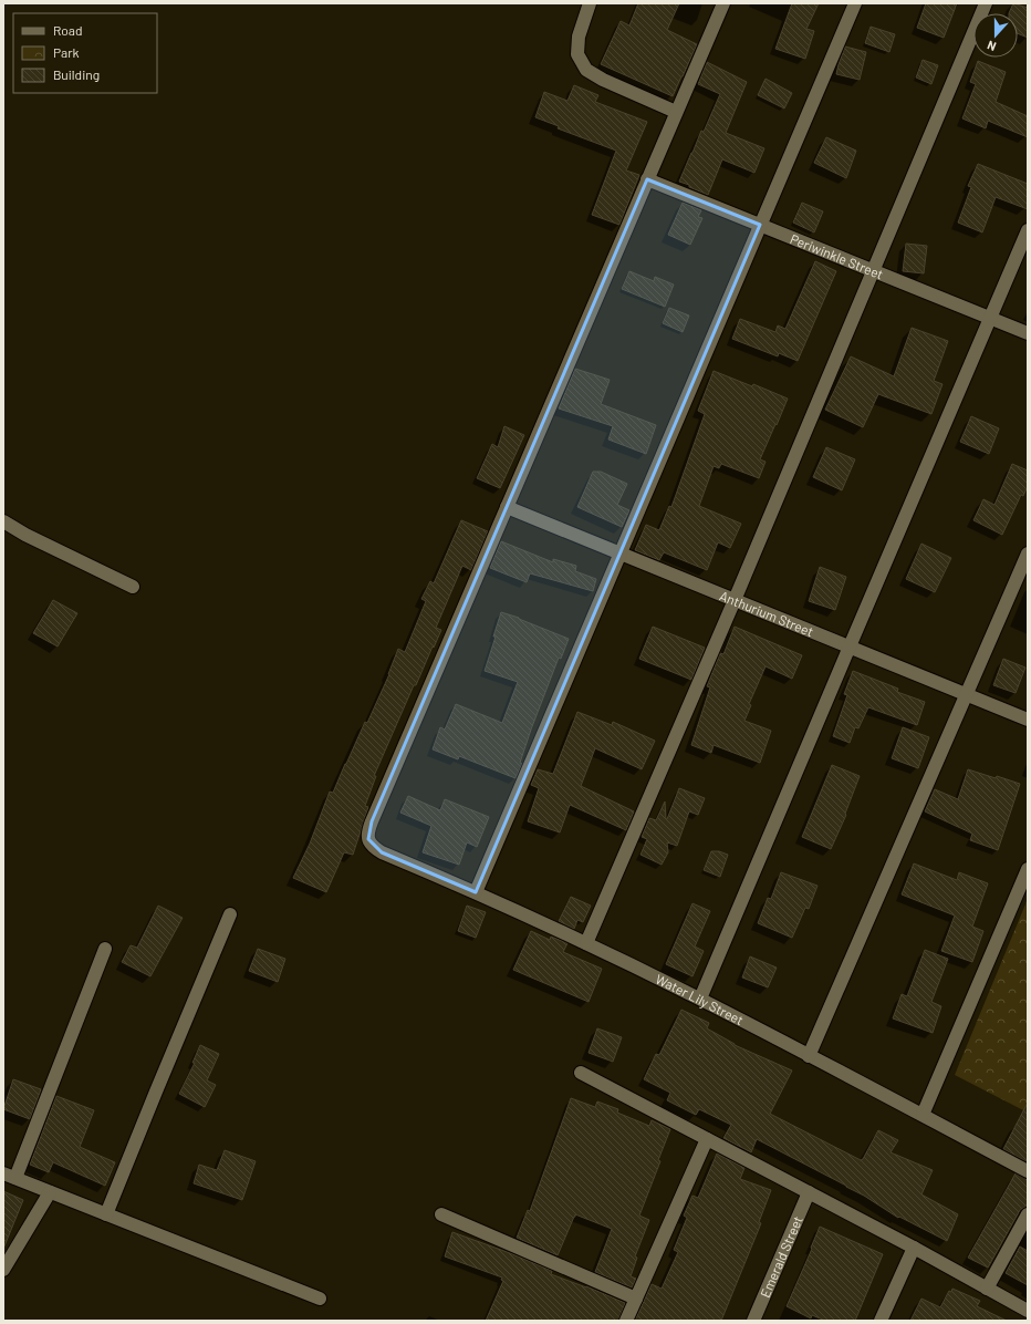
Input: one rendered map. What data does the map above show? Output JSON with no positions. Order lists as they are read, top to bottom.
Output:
{
  "streets": {
    "street": [
      "Periwinkle Street",
      "Anthurium Street",
      "Water Lily Street",
      "Emerald Street"
    ]
  },
  "crossings": [
    ["Anthurium Street", "Water Lily Street"]
  ],
  "legend": ["Road", "Park", "Building"],
  "north": "bottom"
}
